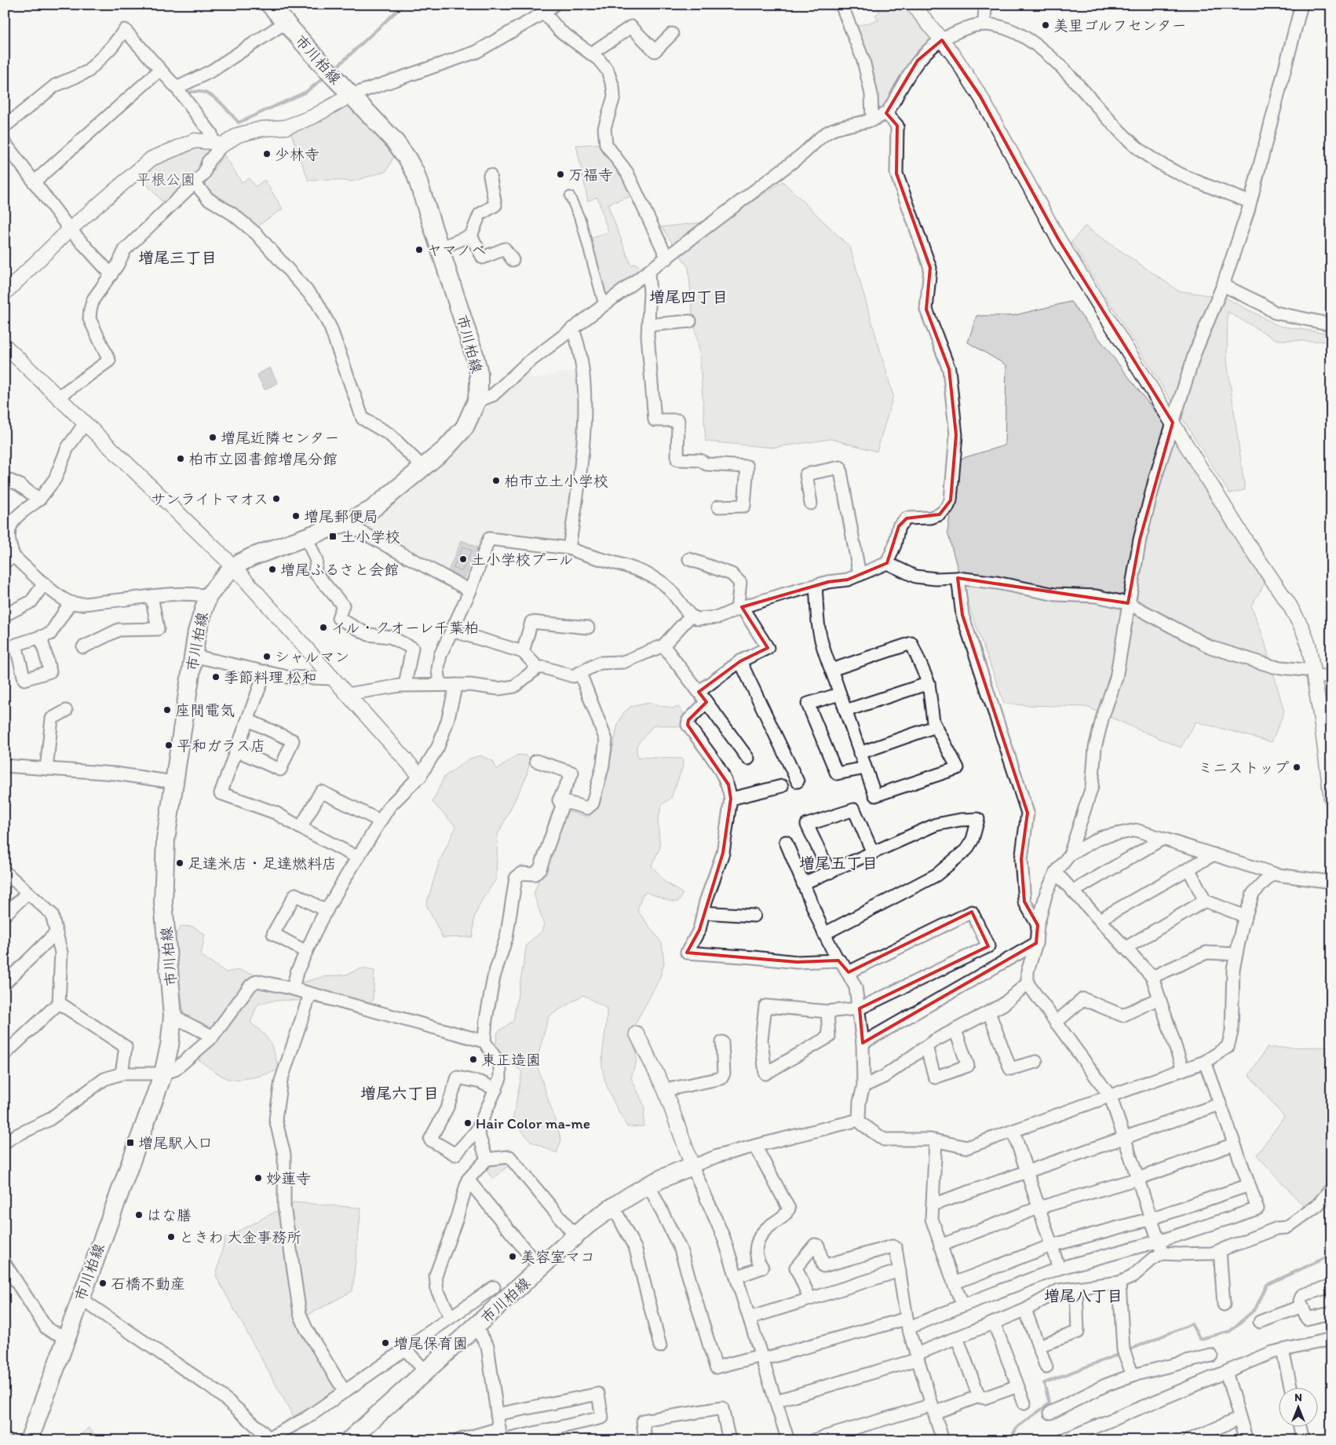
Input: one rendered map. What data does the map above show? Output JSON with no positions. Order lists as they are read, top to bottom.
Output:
{
  "streets": {
    "main road": ["市川柏線"]
  },
  "districts": [
    "増尾三丁目",
    "増尾四丁目",
    "増尾五丁目",
    "増尾六丁目",
    "増尾八丁目"
  ],
  "parks": ["平根公園"],
  "places": {
    "other": [
      "美里ゴルフセンター",
      "少林寺",
      "万福寺",
      "ヤマノベ",
      "増尾近隣センター",
      "柏市立図書館増尾分館",
      "柏市立土小学校",
      "サンライトマオス",
      "増尾郵便局",
      "土小学校プール",
      "増尾ふるさと会館",
      "イル・クオーレ千葉柏",
      "シャルマン",
      "季節料理 松和",
      "座間電気",
      "平和ガラス店",
      "ミニストップ",
      "足達米店・足達燃料店",
      "東正造園",
      "Hair Color ma-me",
      "妙蓮寺",
      "はな膳",
      "ときわ 大金事務所",
      "美容室マコ",
      "石橋不動産",
      "増尾保育園"
    ],
    "transit": ["土小学校", "増尾駅入口"]
  },
  "north": "top"
}
